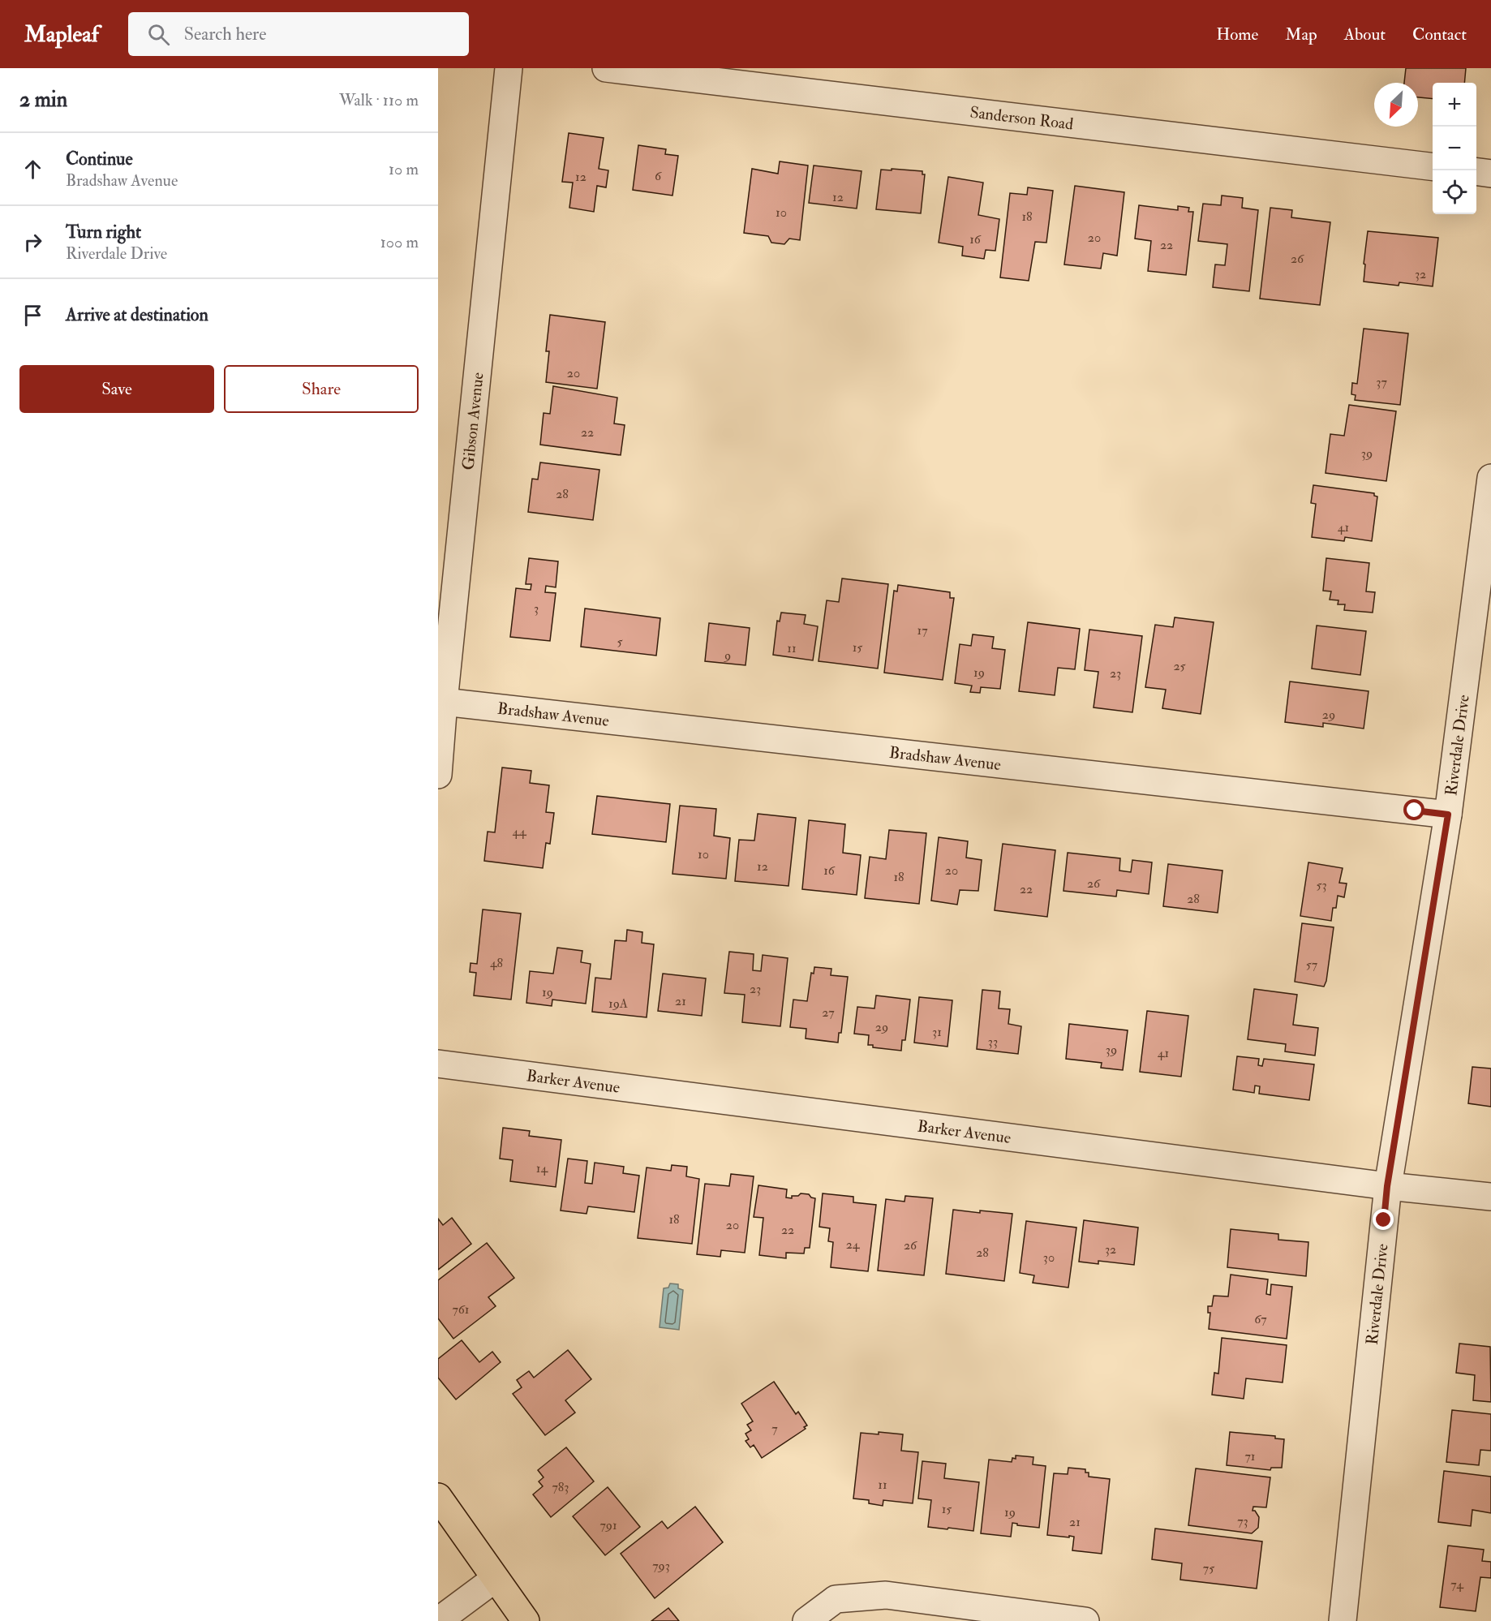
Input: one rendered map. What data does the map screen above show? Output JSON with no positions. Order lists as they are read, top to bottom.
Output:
{
  "streets": {
    "street": [
      "Sanderson Road",
      "Gibson Avenue",
      "Bradshaw Avenue",
      "Riverdale Drive",
      "Barker Avenue"
    ]
  },
  "crossings": [
    ["Gibson Avenue", "Bradshaw Avenue"],
    ["Bradshaw Avenue", "Riverdale Drive"],
    ["Riverdale Drive", "Barker Avenue"]
  ],
  "house_numbers": [
    "6",
    "12",
    "12",
    "10",
    "18",
    "20",
    "16",
    "22",
    "26",
    "32",
    "20",
    "37",
    "22",
    "39",
    "28",
    "41",
    "3",
    "17",
    "5",
    "15",
    "11",
    "9",
    "25",
    "19",
    "23",
    "29",
    "44",
    "10",
    "12",
    "16",
    "20",
    "18",
    "26",
    "53",
    "22",
    "28",
    "48",
    "57",
    "23",
    "19",
    "21",
    "19A",
    "27",
    "29",
    "31",
    "33",
    "39",
    "41",
    "14",
    "18",
    "20",
    "22",
    "24",
    "26",
    "32",
    "28",
    "30",
    "761",
    "67",
    "7",
    "71",
    "11",
    "783",
    "15",
    "19",
    "73",
    "21",
    "791",
    "793",
    "75",
    "74"
  ],
  "north": "bottom left",
  "page": {
    "header": "Mapleaf",
    "search": "Search here",
    "nav": [
      "Home",
      "Map",
      "About",
      "Contact"
    ],
    "heading": ["2 min", "Walk · 110 m"],
    "map_buttons": ["+", "−"],
    "list": [
      ["Continue", "Bradshaw Avenue", "10 m"],
      ["Turn right", "Riverdale Drive", "100 m"],
      "Arrive at destination"
    ],
    "buttons": ["Save", "Share"]
  }
}
